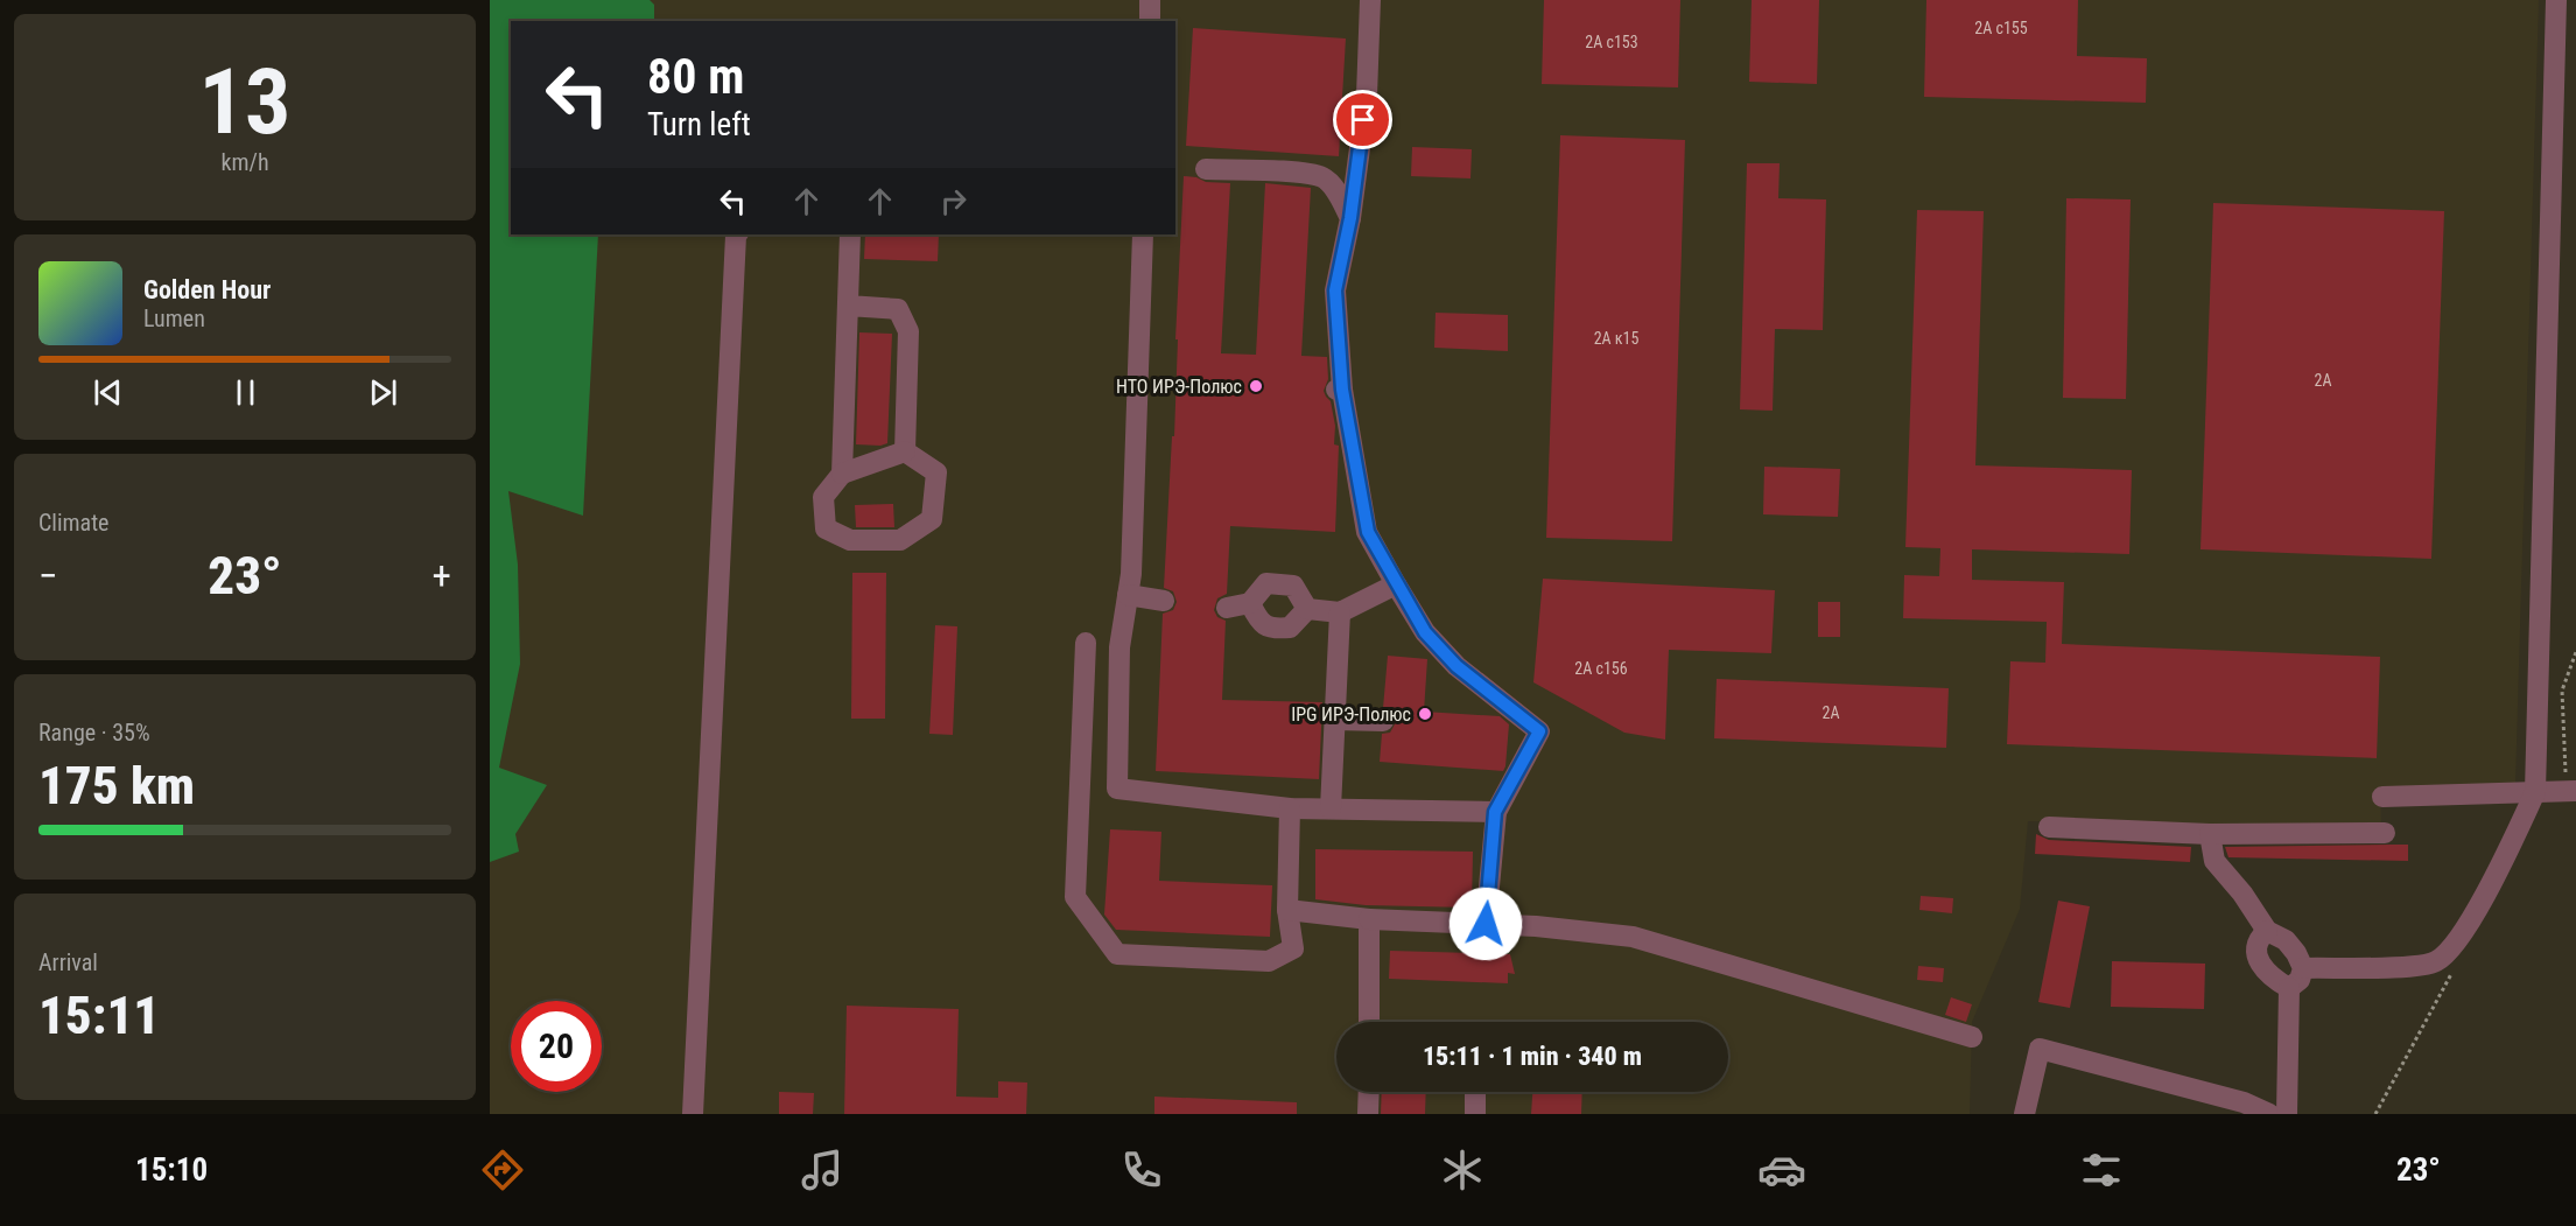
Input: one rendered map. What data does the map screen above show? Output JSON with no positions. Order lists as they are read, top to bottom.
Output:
{
  "places": ["НТО ИРЭ-Полюс", "IPG ИРЭ-Полюс"],
  "house_numbers": [
    "2А с155",
    "2А с153",
    "2А к15",
    "2А",
    "2А с156",
    "2А"
  ],
  "page": {
    "tile": [
      ["13", "km/h"],
      "Climate",
      ["Range · 35%", "175 km"],
      ["Arrival", "15:11"]
    ],
    "turn": ["80 m", "Turn left"],
    "song": ["Golden Hour", "Lumen"],
    "heat": ["−", "23°", "+"],
    "limit": "20",
    "trip": "15:11 · 1 min · 340 m",
    "tabs": ["15:10", "23°"]
  }
}
